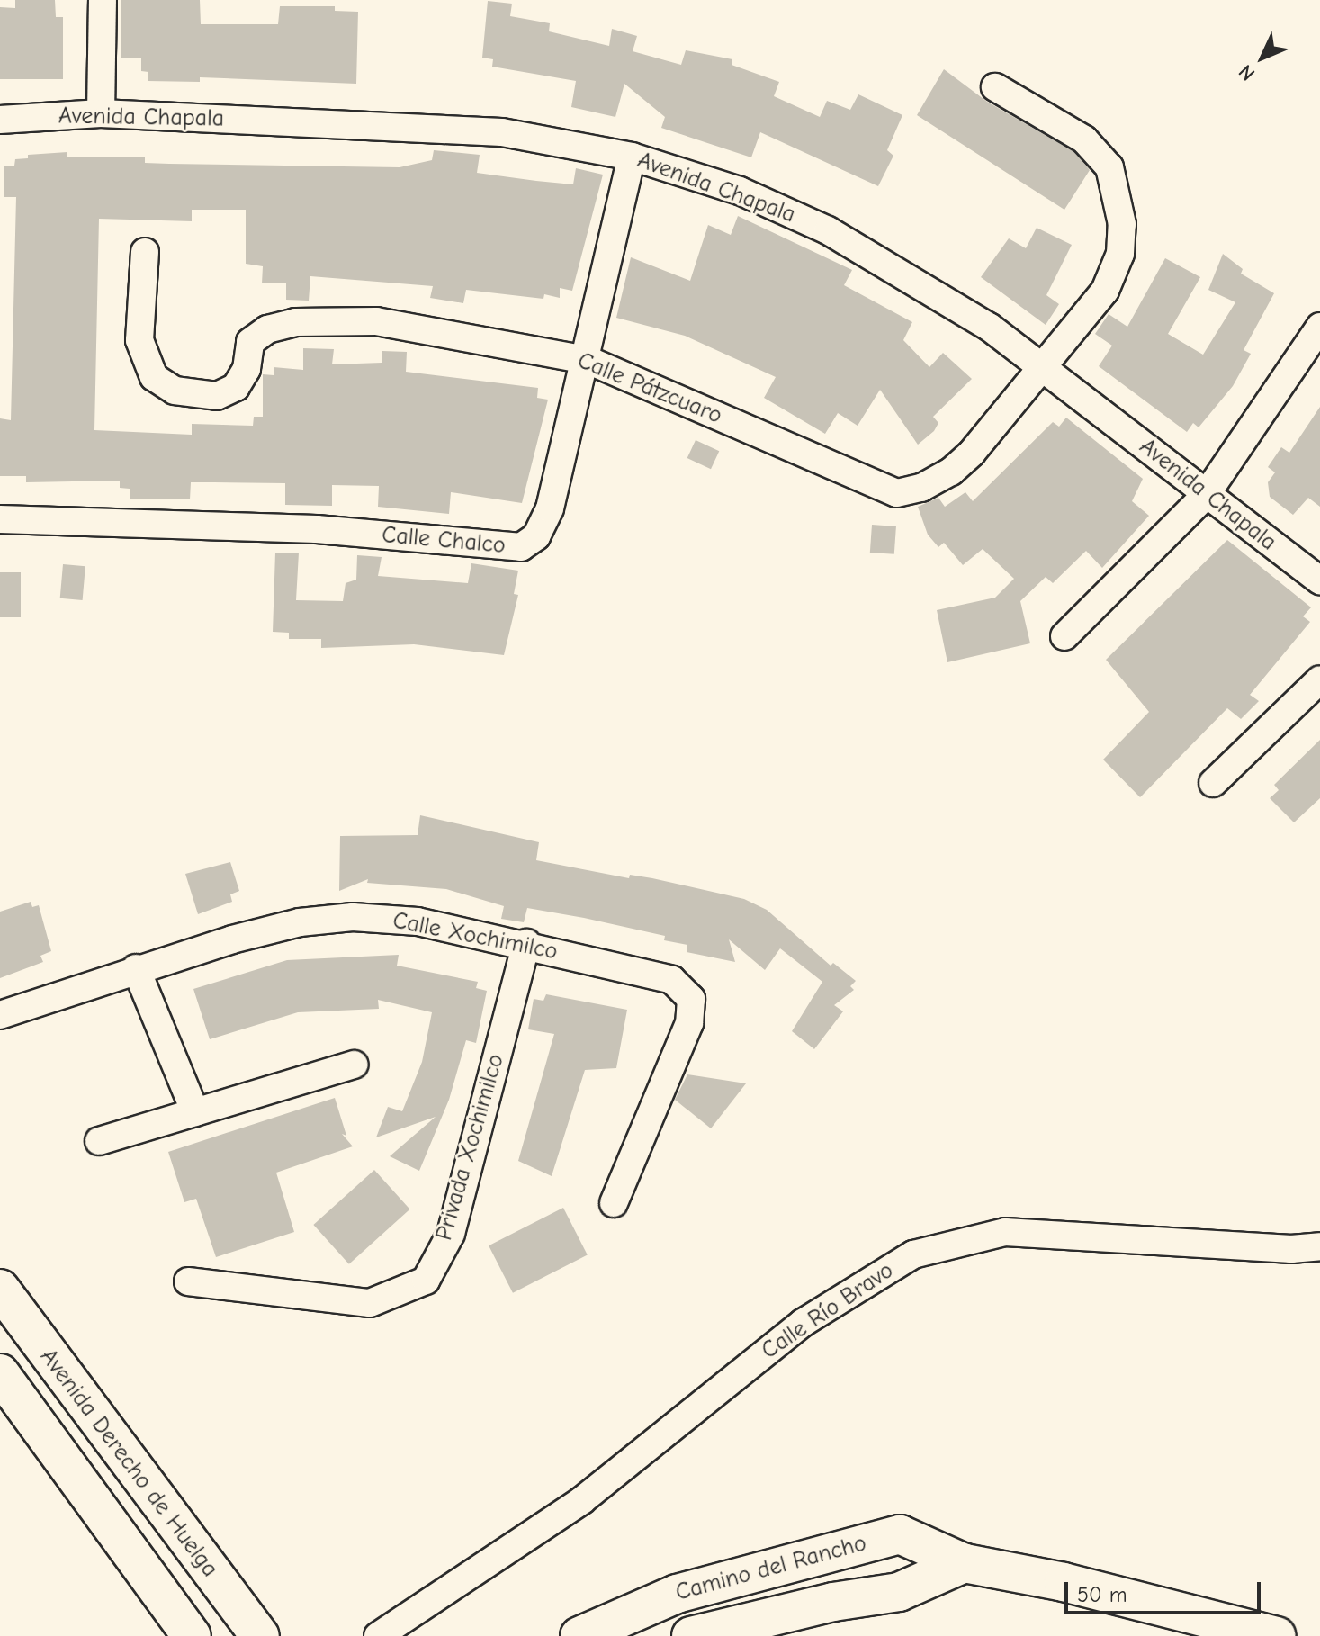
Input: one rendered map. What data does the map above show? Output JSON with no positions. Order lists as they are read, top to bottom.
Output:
{
  "streets": {
    "main road": ["Avenida Derecho de Huelga", "Camino del Rancho"],
    "street": [
      "Avenida Chapala",
      "Calle Pátzcuaro",
      "Calle Chalco",
      "Calle Xochimilco",
      "Privada Xochimilco",
      "Calle Río Bravo"
    ]
  },
  "crossings": [
    ["Avenida Chapala", "Calle Pátzcuaro"],
    ["Avenida Chapala", "Calle Chalco"],
    ["Calle Pátzcuaro", "Calle Chalco"],
    ["Calle Xochimilco", "Privada Xochimilco"]
  ],
  "scale_bar": "50 m",
  "north": "bottom left"
}
